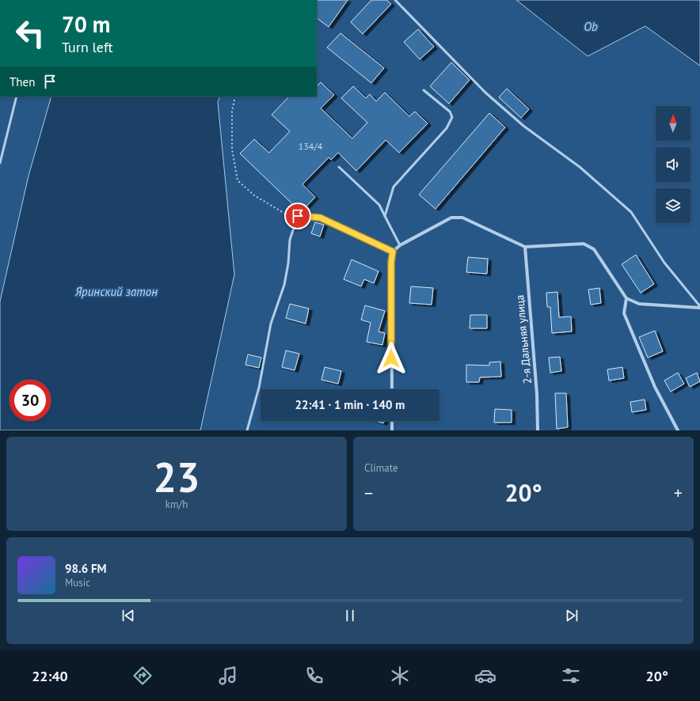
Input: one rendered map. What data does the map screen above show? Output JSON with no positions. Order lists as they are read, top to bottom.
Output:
{
  "streets": {
    "street": ["2-я Дальняя улица"]
  },
  "water": ["Ob", "Яринский затон"],
  "house_numbers": ["134/4"],
  "north": "top",
  "page": {
    "turn": ["70 m", "Turn left"],
    "then": "Then",
    "limit": "30",
    "trip": "22:41 · 1 min · 140 m",
    "tile": [
      ["23", "km/h"],
      "Climate"
    ],
    "heat": ["−", "20°", "+"],
    "song": ["98.6 FM", "Music"],
    "tabs": ["22:40", "20°"]
  }
}
